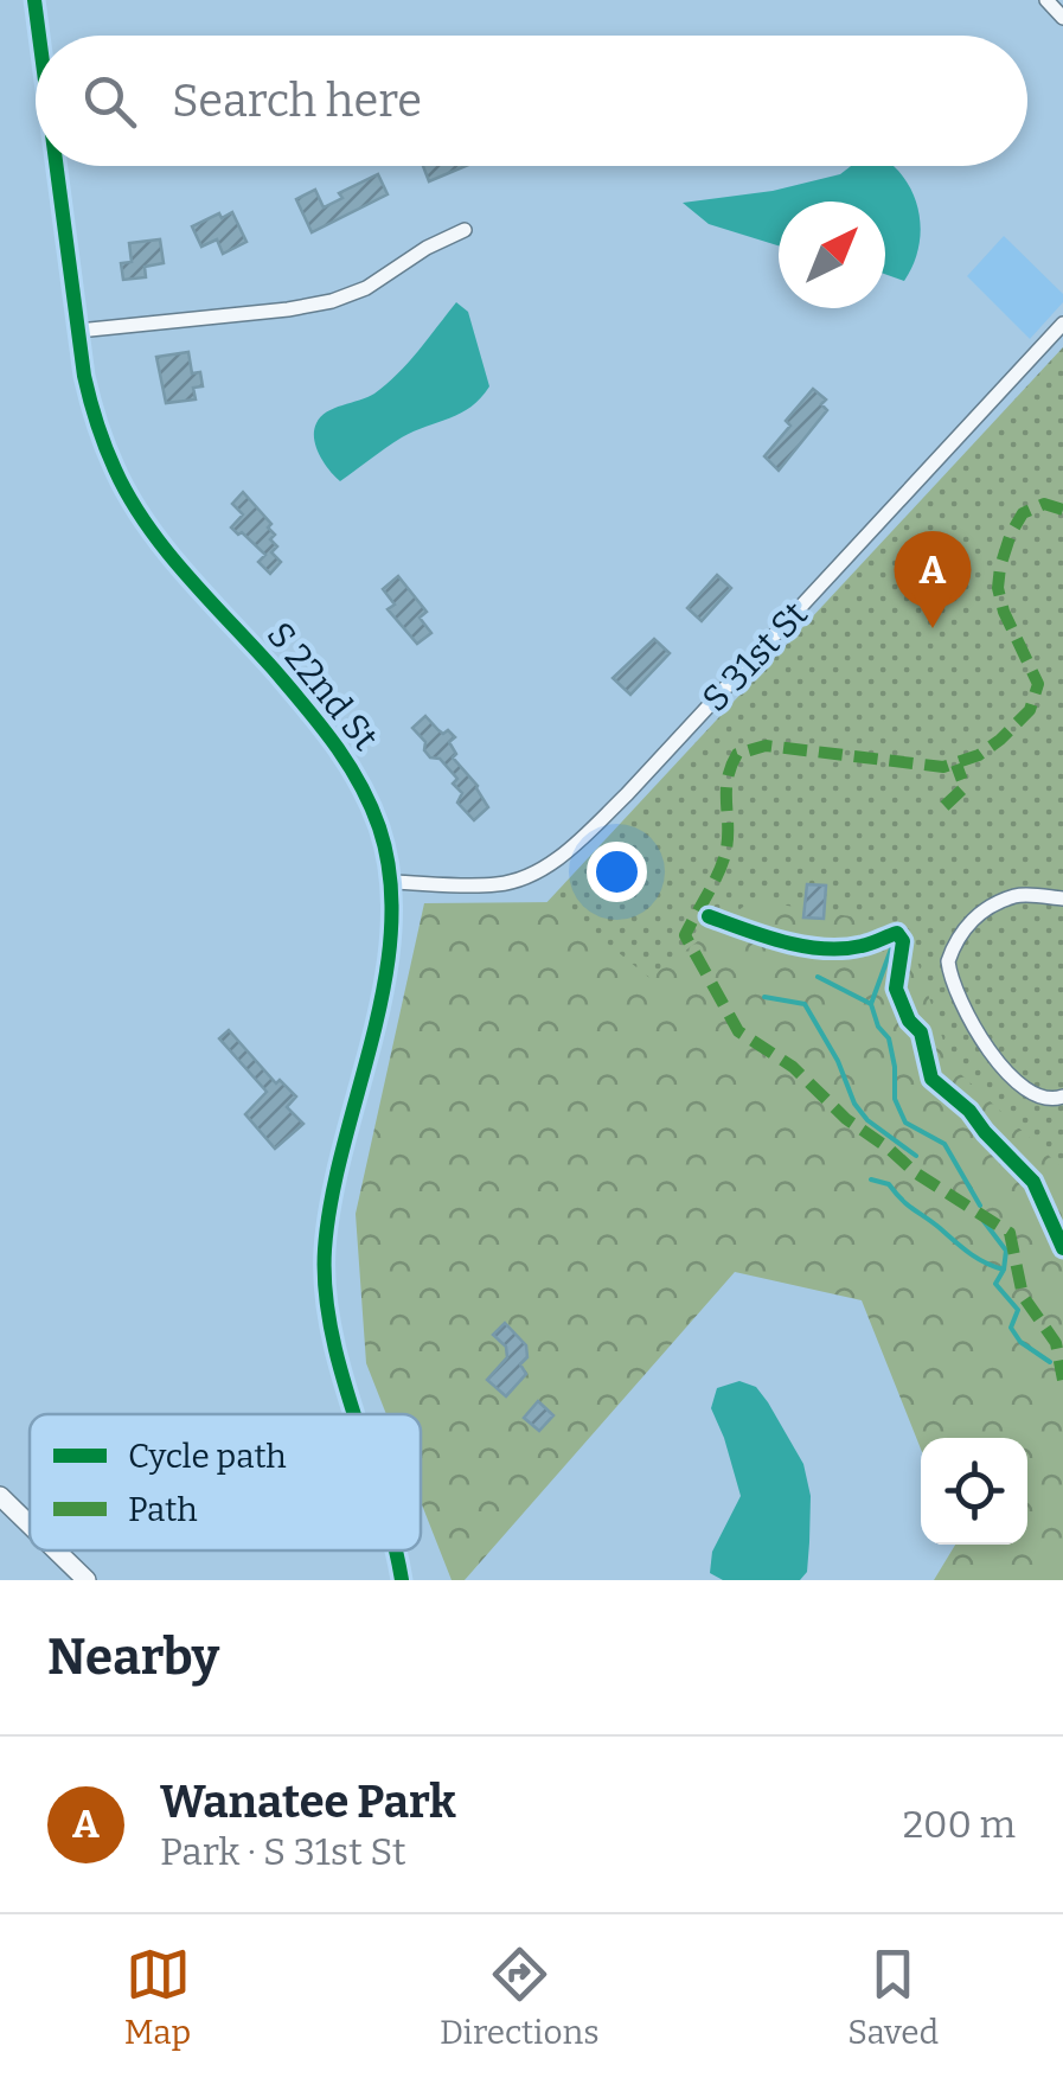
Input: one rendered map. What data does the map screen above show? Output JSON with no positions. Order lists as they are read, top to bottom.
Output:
{
  "streets": {
    "street": ["S 31st St", "S 22nd St"]
  },
  "crossings": [
    ["S 31st St", "S 22nd St"]
  ],
  "legend": ["Cycle path", "Path"],
  "north": "top right",
  "page": {
    "search": "Search here",
    "pins": "A",
    "heading": "Nearby",
    "list": [
      {
        "mark": "A",
        "name": "Wanatee Park",
        "note": "Park · S 31st St",
        "value": "200 m"
      }
    ],
    "nav": ["Map", "Directions", "Saved"]
  }
}
